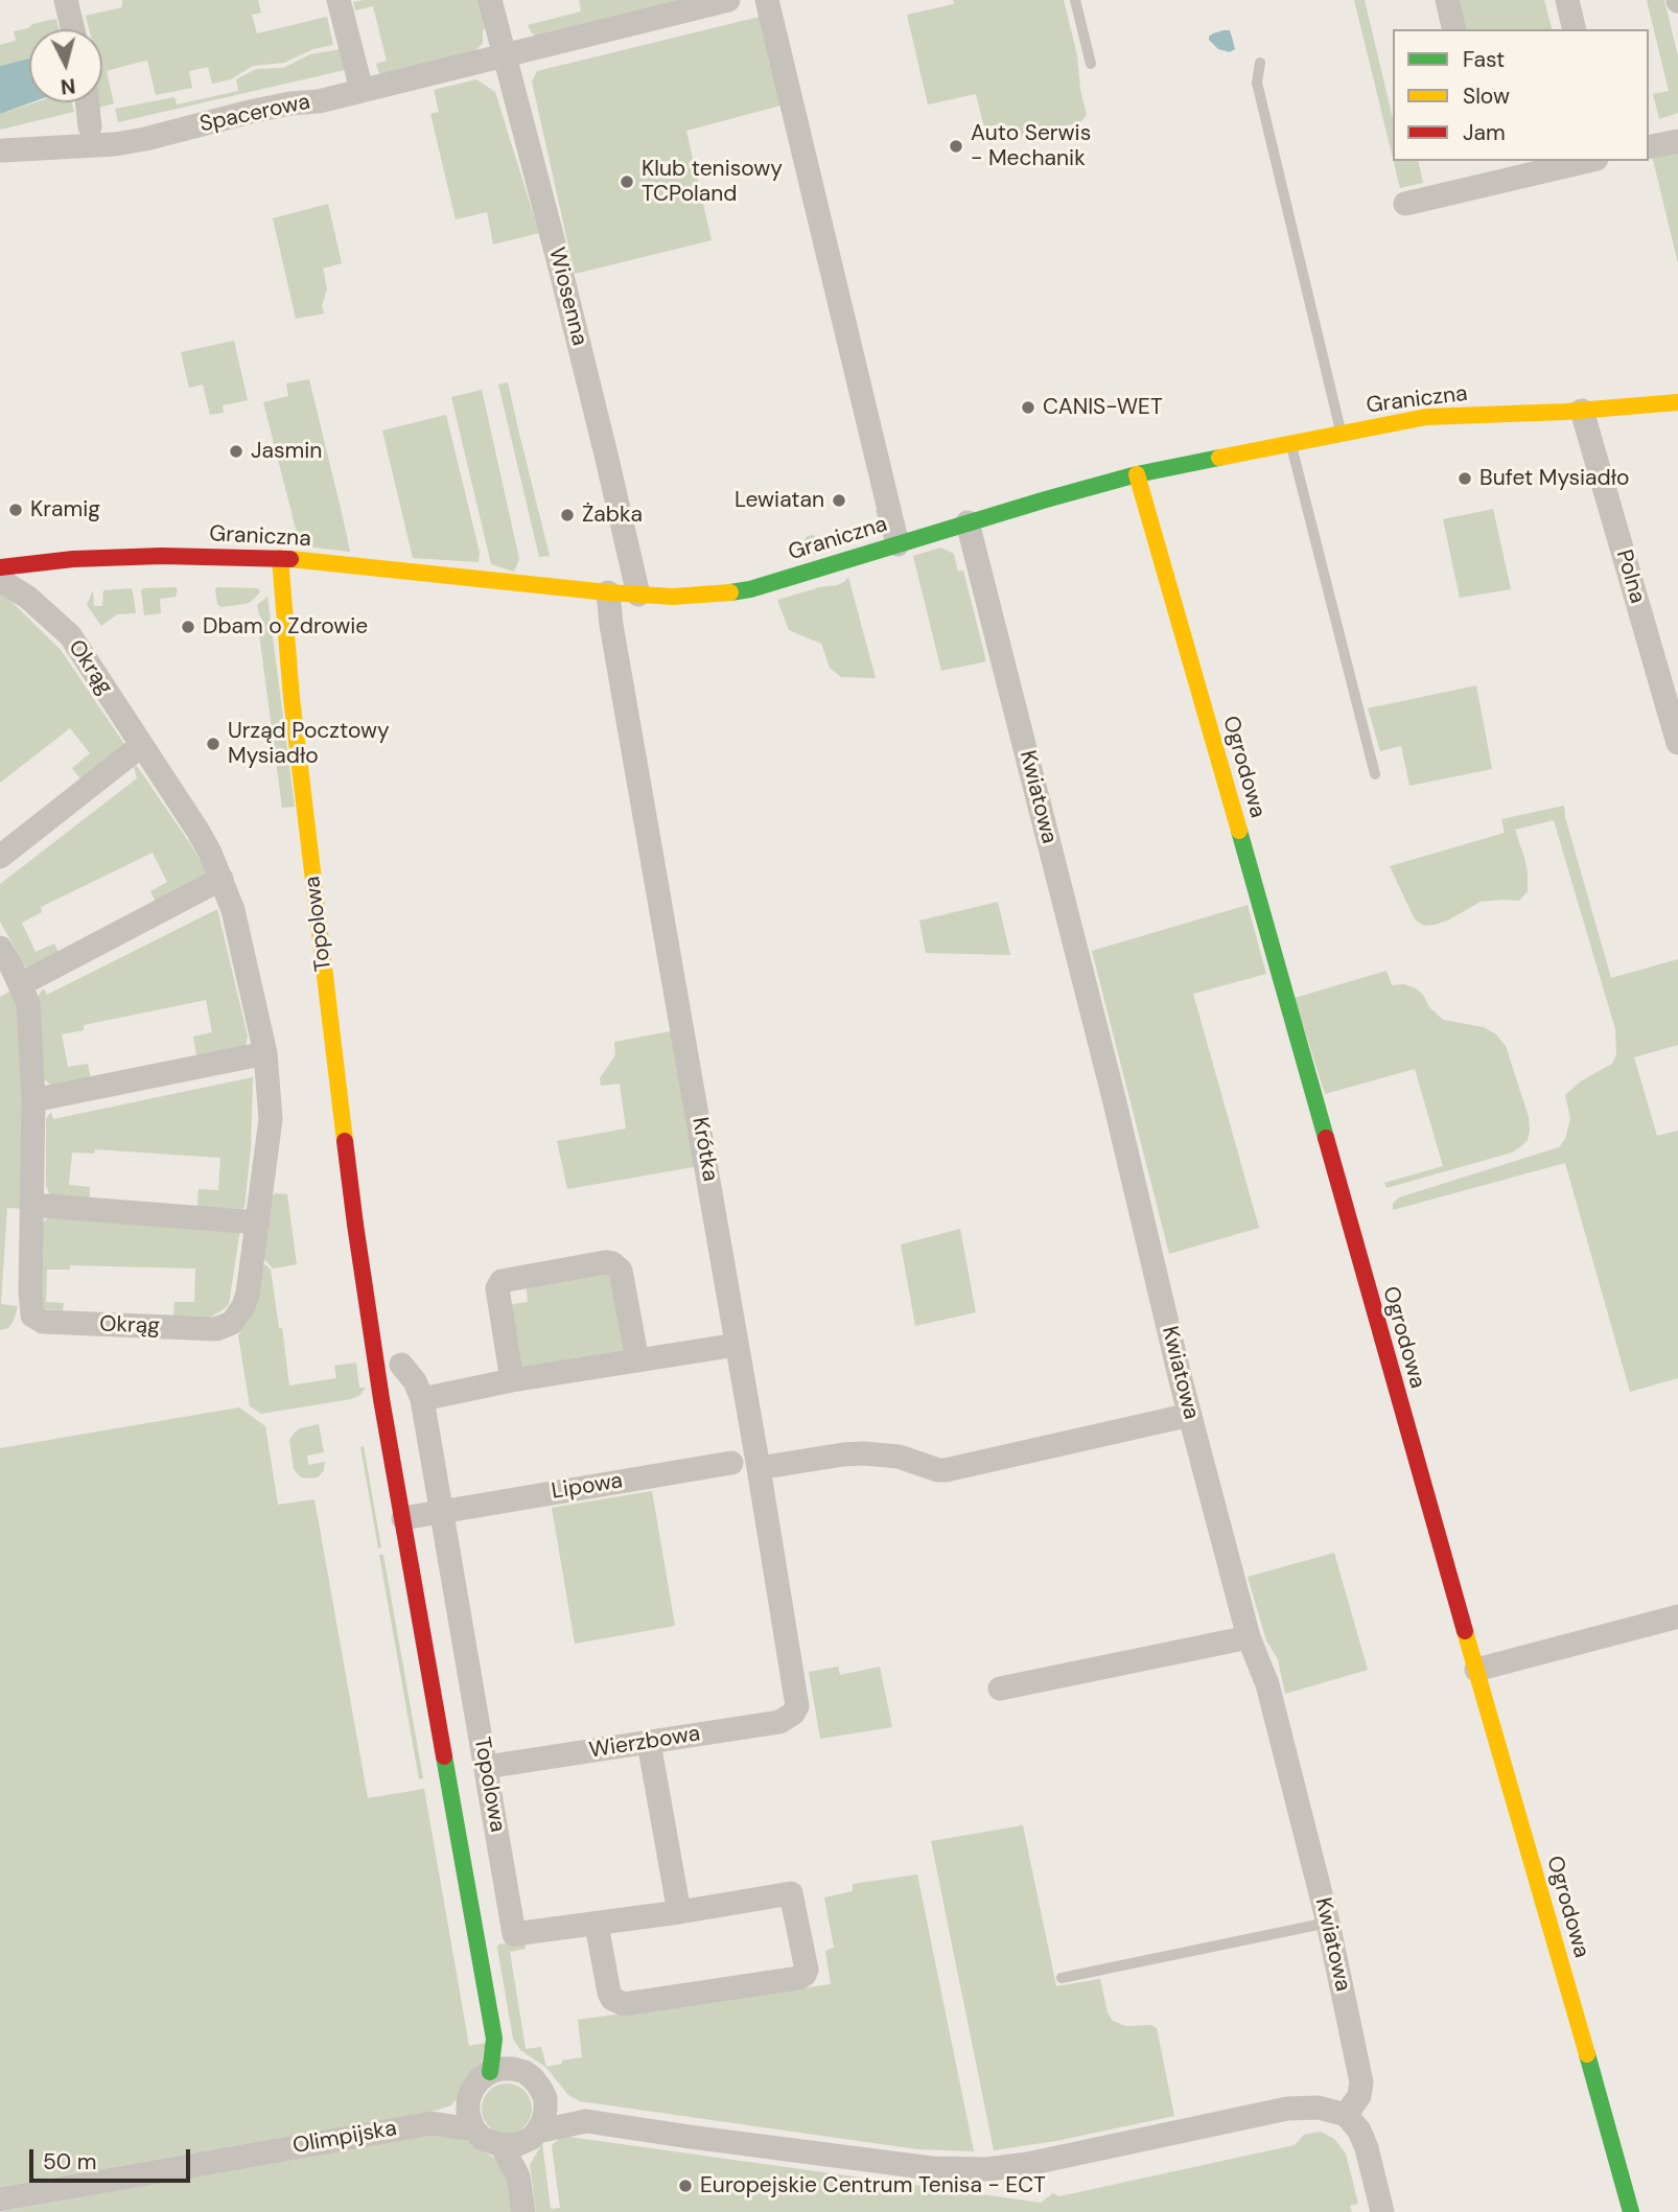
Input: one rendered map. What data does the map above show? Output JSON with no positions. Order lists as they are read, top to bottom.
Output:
{
  "streets": {
    "street": [
      "Spacerowa",
      "Wiosenna",
      "Graniczna",
      "Polna",
      "Okrąg",
      "Ogrodowa",
      "Kwiatowa",
      "Topolowa",
      "Krótka",
      "Lipowa",
      "Wierzbowa",
      "Olimpijska"
    ]
  },
  "crossings": [
    ["Spacerowa", "Wiosenna"],
    ["Wiosenna", "Graniczna"],
    ["Graniczna", "Polna"],
    ["Graniczna", "Ogrodowa"],
    ["Graniczna", "Kwiatowa"],
    ["Graniczna", "Topolowa"],
    ["Graniczna", "Krótka"],
    ["Topolowa", "Lipowa"],
    ["Topolowa", "Wierzbowa"],
    ["Krótka", "Wierzbowa"]
  ],
  "places": [
    "Auto Serwis - Mechanik",
    "Klub tenisowy TCPoland",
    "CANIS-WET",
    "Jasmin",
    "Bufet Mysiadło",
    "Lewiatan",
    "Kramig",
    "Żabka",
    "Dbam o Zdrowie",
    "Urząd Pocztowy Mysiadło",
    "Europejskie Centrum Tenisa - ECT"
  ],
  "legend": ["Fast", "Slow", "Jam"],
  "scale_bar": "50 m",
  "north": "bottom"
}
